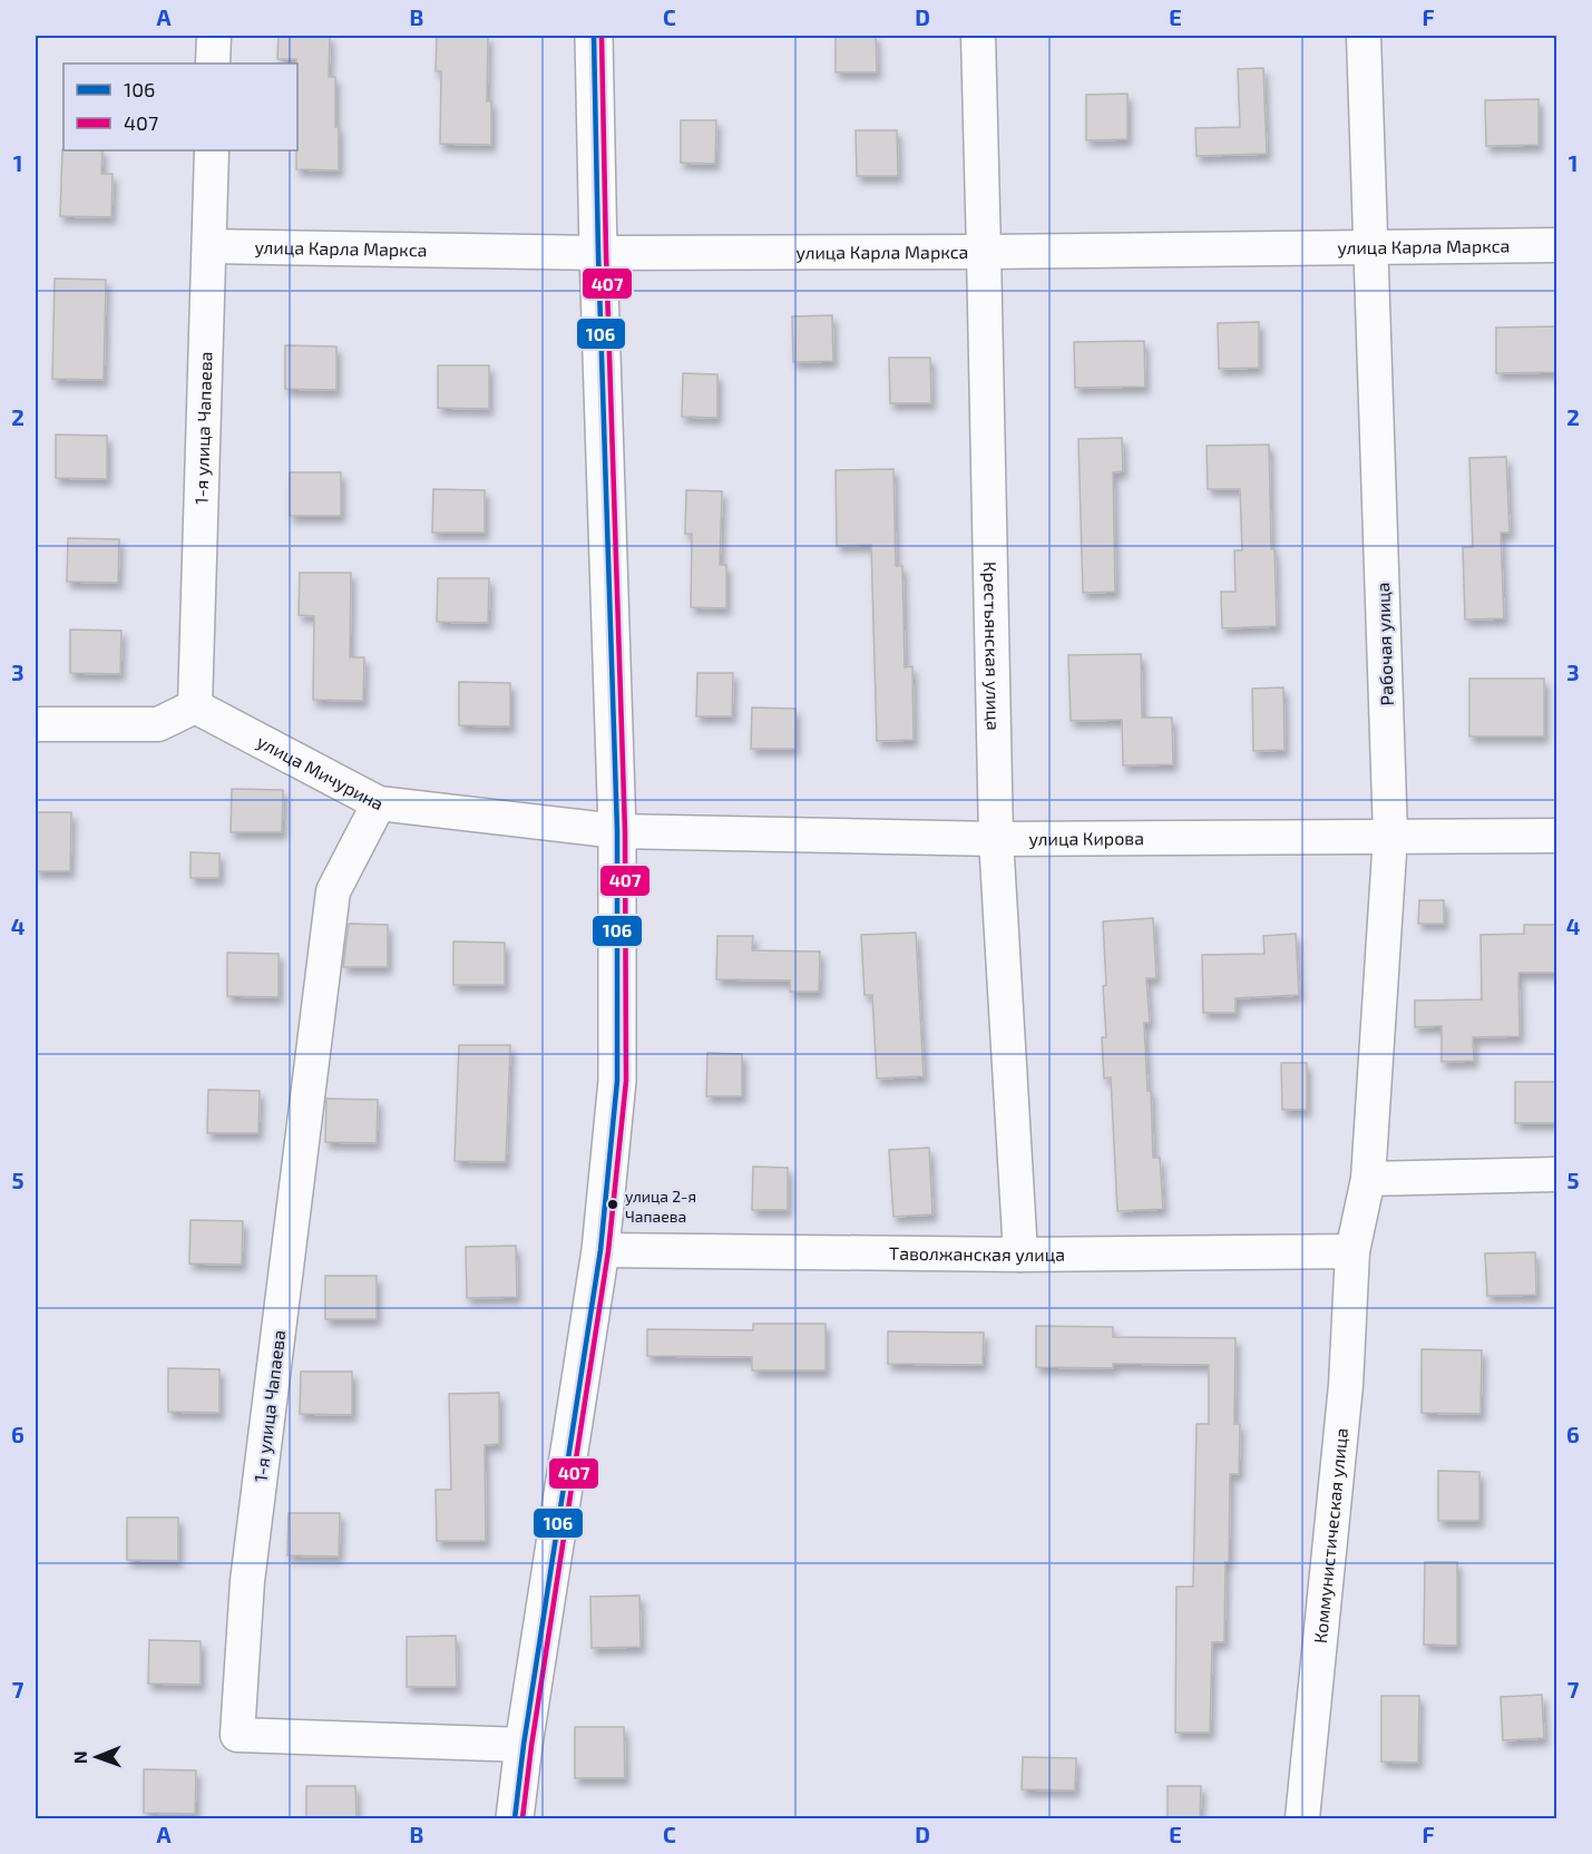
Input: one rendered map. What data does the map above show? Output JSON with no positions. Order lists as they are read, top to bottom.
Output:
{
  "streets": {
    "street": [
      "улица Карла Маркса",
      "1-я улица Чапаева",
      "Рабочая улица",
      "Крестьянская улица",
      "улица Мичурина",
      "улица Кирова",
      "Таволжанская улица",
      "Коммунистическая улица"
    ]
  },
  "crossings": [
    ["улица Карла Маркса", "1-я улица Чапаева"],
    ["улица Карла Маркса", "Рабочая улица"],
    ["улица Карла Маркса", "Крестьянская улица"],
    ["1-я улица Чапаева", "улица Мичурина"],
    ["Рабочая улица", "улица Кирова"],
    ["Рабочая улица", "Таволжанская улица"],
    ["Рабочая улица", "Коммунистическая улица"],
    ["Крестьянская улица", "улица Кирова"],
    ["Крестьянская улица", "Таволжанская улица"],
    ["улица Мичурина", "улица Кирова"],
    ["Таволжанская улица", "Коммунистическая улица"]
  ],
  "places": ["улица 2-я Чапаева"],
  "lines": ["transit line 106", "transit line 407"],
  "legend": ["106", "407"],
  "north": "left",
  "grid": {
    "columns": [
      "A",
      "B",
      "C",
      "D",
      "E",
      "F"
    ],
    "rows": [
      "1",
      "2",
      "3",
      "4",
      "5",
      "6",
      "7"
    ]
  }
}
